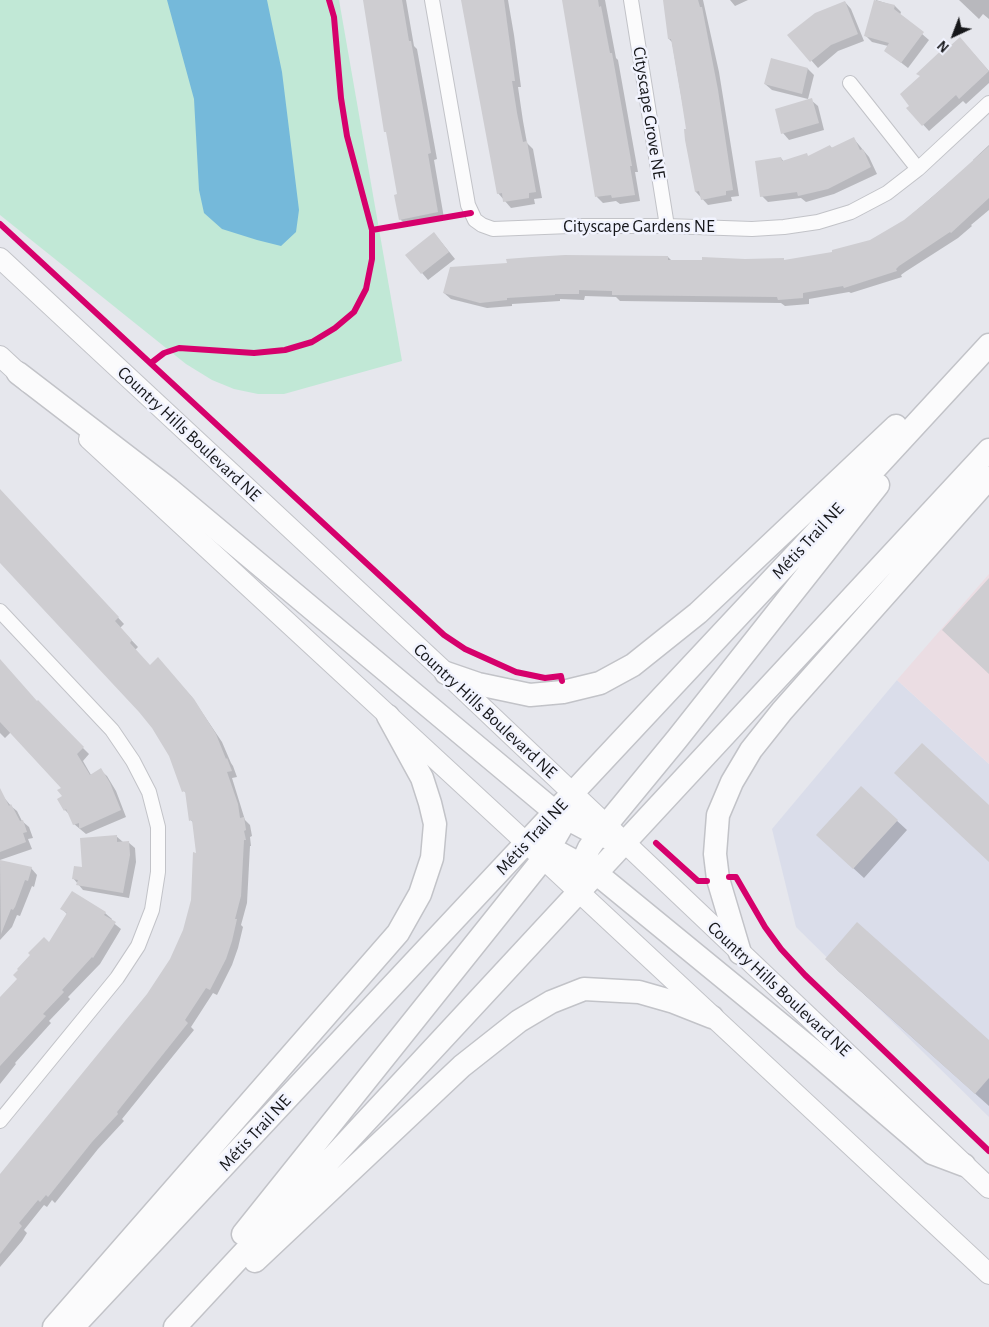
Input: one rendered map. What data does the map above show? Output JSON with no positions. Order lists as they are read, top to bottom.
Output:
{
  "streets": {
    "main road": ["Country Hills Boulevard NE", "Métis Trail NE"],
    "street": ["Cityscape Grove NE", "Cityscape Gardens NE"]
  },
  "crossings": [
    ["Cityscape Grove NE", "Cityscape Gardens NE"],
    ["Country Hills Boulevard NE", "Métis Trail NE"]
  ],
  "north": "bottom left"
}
